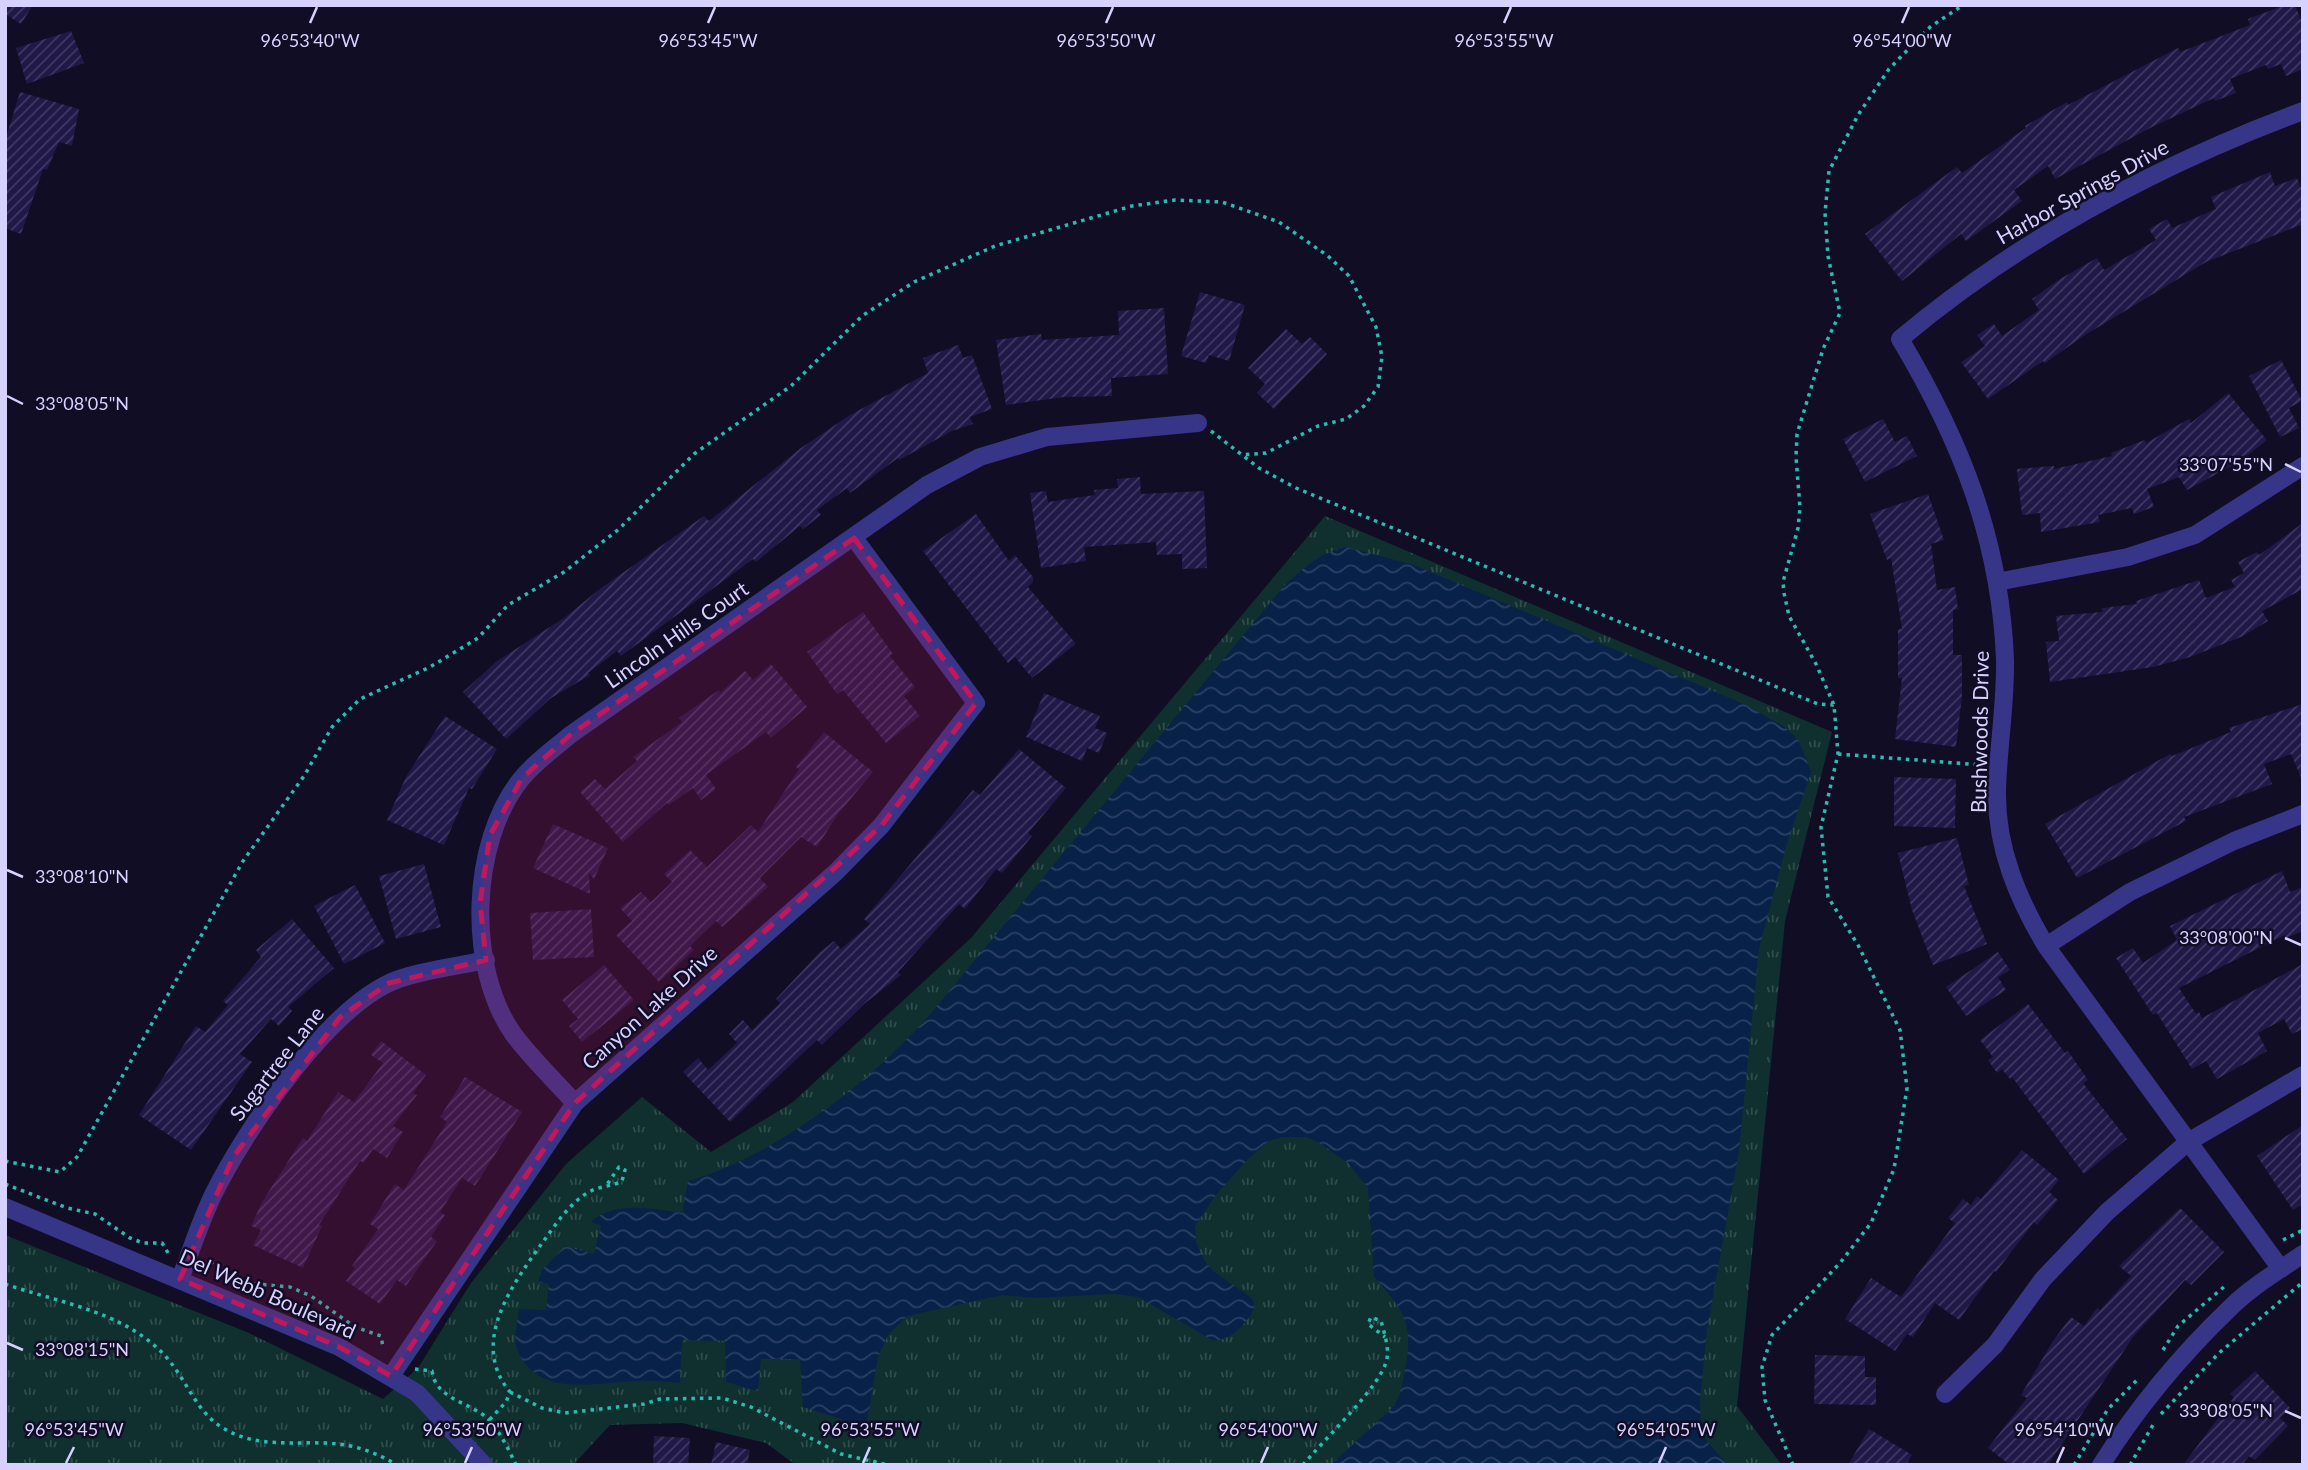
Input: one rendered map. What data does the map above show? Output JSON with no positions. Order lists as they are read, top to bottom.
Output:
{
  "streets": {
    "street": [
      "Harbor Springs Drive",
      "Lincoln Hills Court",
      "Bushwoods Drive",
      "Canyon Lake Drive",
      "Sugartree Lane",
      "Del Webb Boulevard"
    ]
  },
  "crossings": [
    ["Harbor Springs Drive", "Bushwoods Drive"],
    ["Lincoln Hills Court", "Canyon Lake Drive"],
    ["Lincoln Hills Court", "Sugartree Lane"],
    ["Canyon Lake Drive", "Del Webb Boulevard"],
    ["Sugartree Lane", "Del Webb Boulevard"]
  ],
  "coordinates": [
    "96°53'40\"W",
    "96°53'45\"W",
    "96°53'50\"W",
    "96°53'55\"W",
    "96°54'00\"W",
    "33°08'05\"N",
    "33°07'55\"N",
    "33°08'10\"N",
    "33°08'00\"N",
    "33°08'15\"N",
    "96°54'05\"W",
    "96°54'10\"W"
  ]
}
